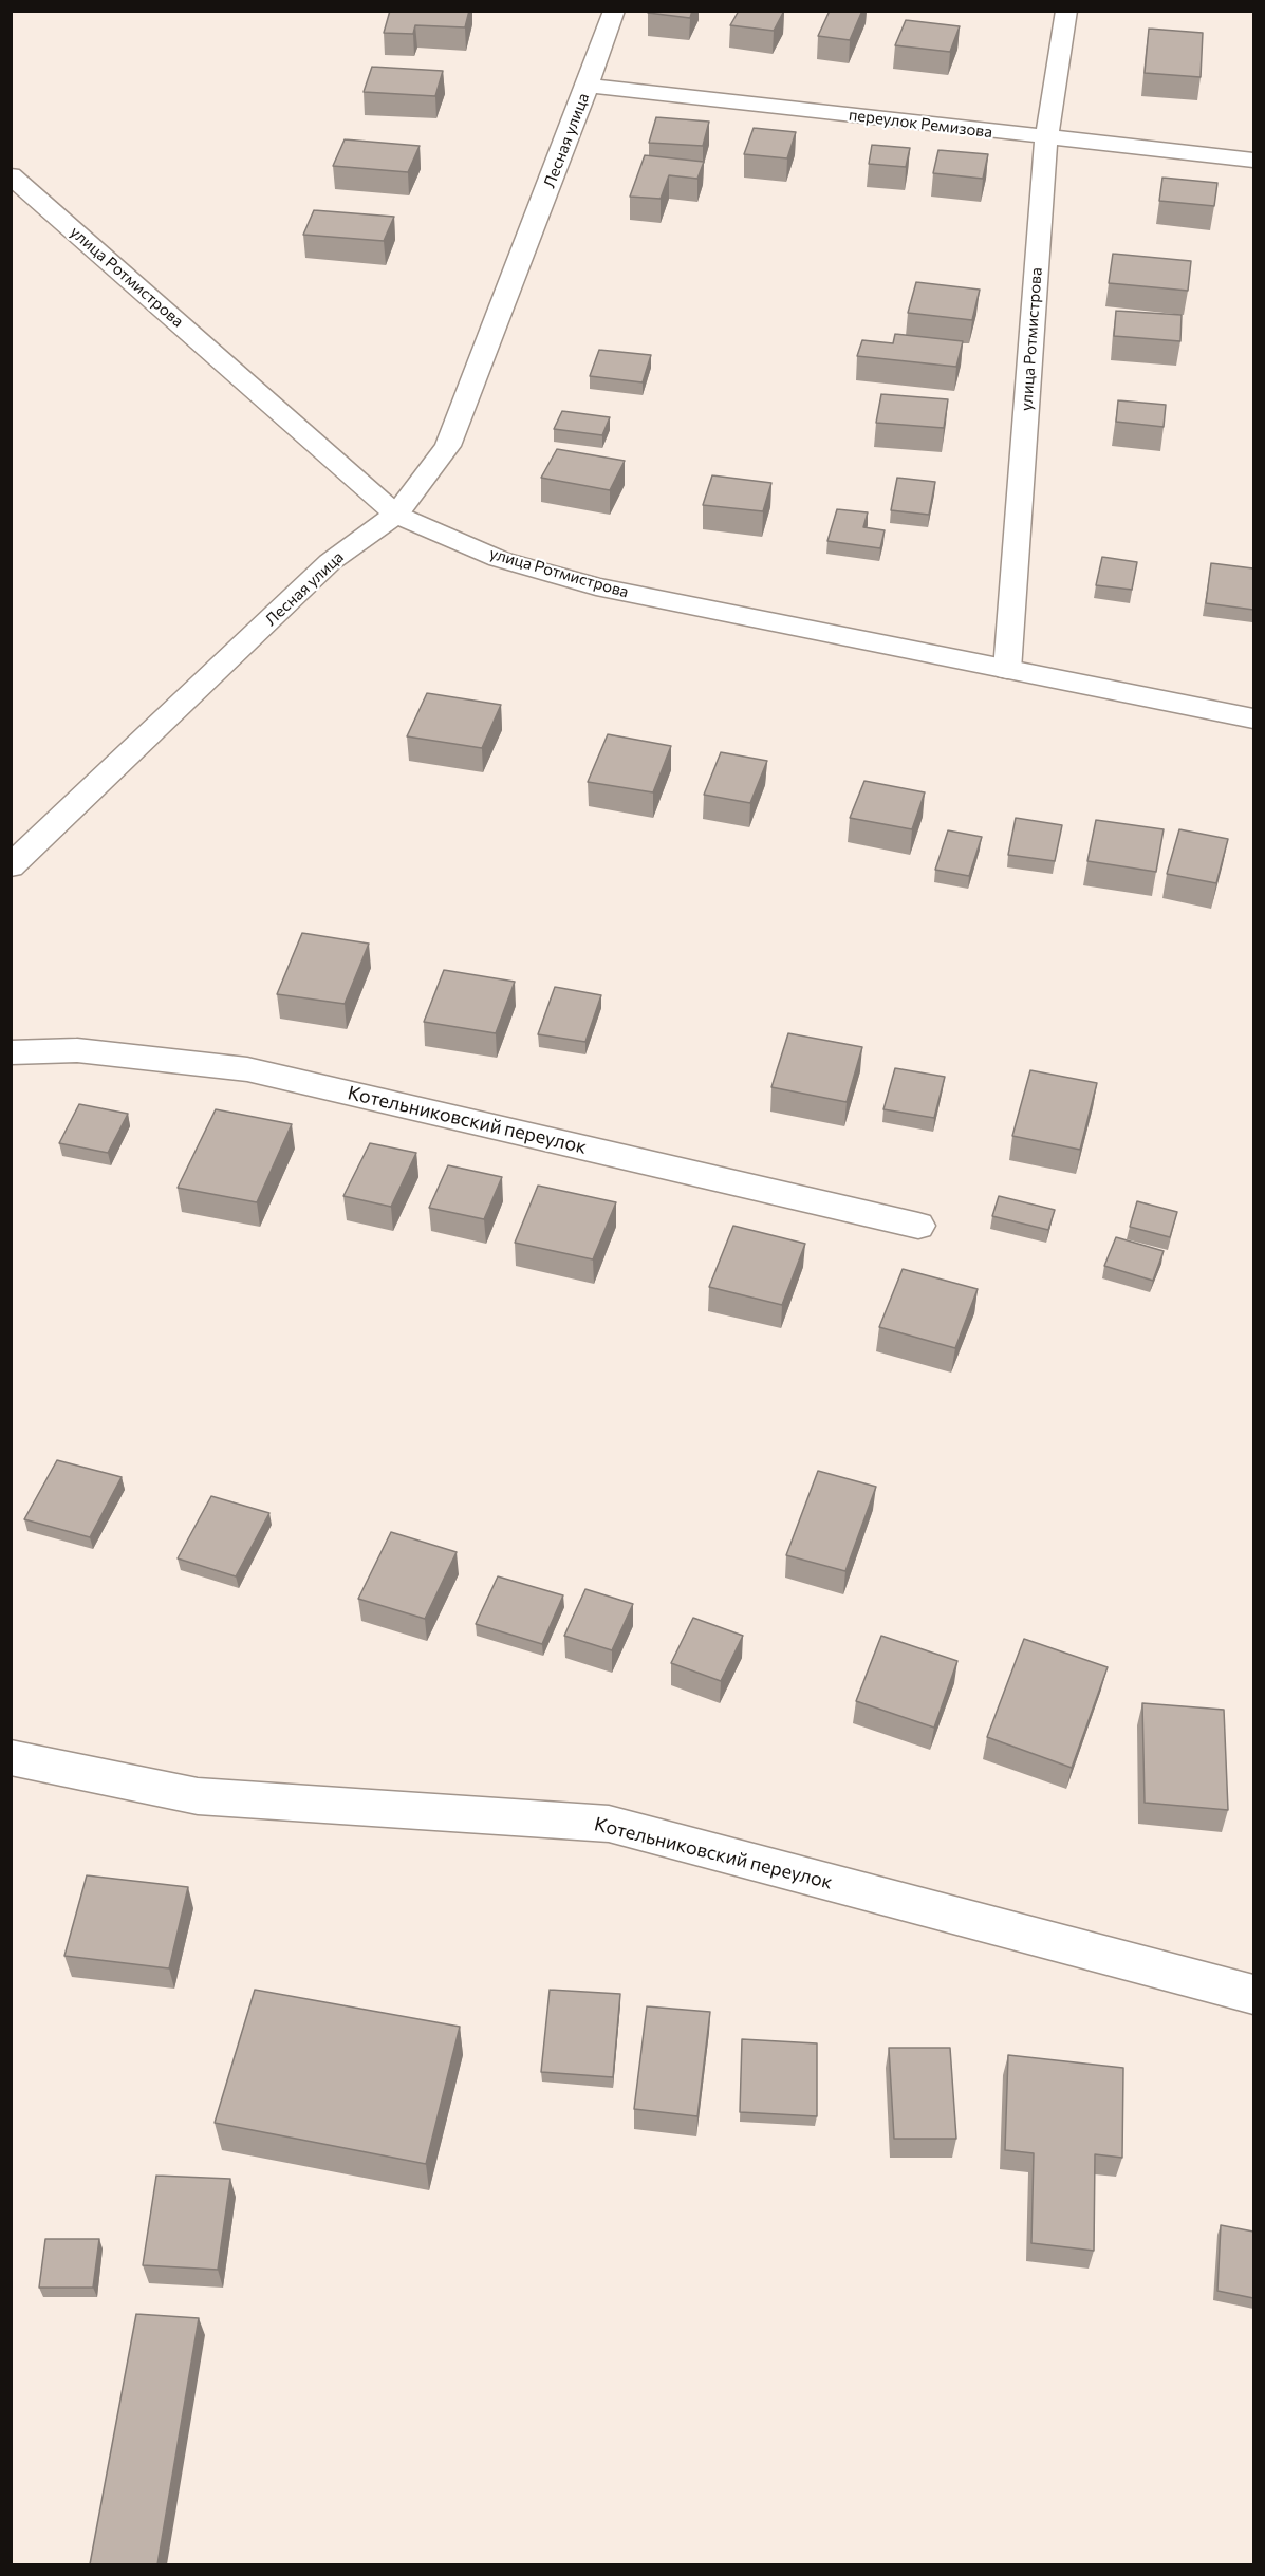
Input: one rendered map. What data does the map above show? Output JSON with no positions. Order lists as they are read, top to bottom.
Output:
{
  "streets": {
    "street": [
      "переулок Ремизова",
      "Лесная улица",
      "улица Ротмистрова",
      "Котельниковский переулок"
    ]
  },
  "crossings": [
    ["переулок Ремизова", "Лесная улица"],
    ["переулок Ремизова", "улица Ротмистрова"],
    ["Лесная улица", "улица Ротмистрова"]
  ]
}
